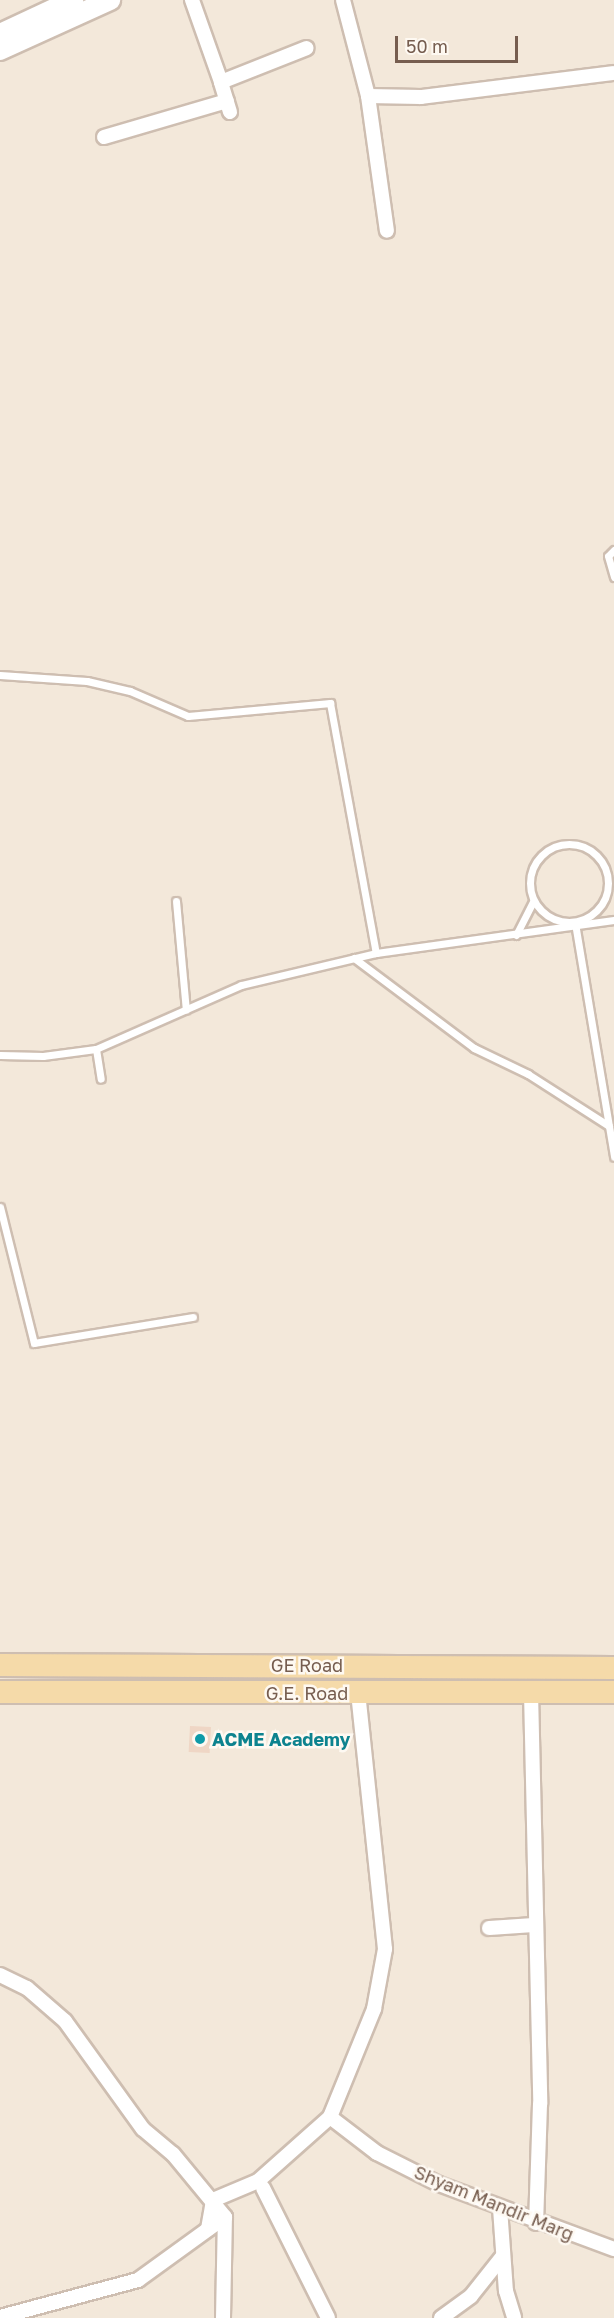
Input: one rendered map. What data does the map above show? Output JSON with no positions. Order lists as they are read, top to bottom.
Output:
{
  "streets": {
    "main road": ["GE Road", "G.E. Road"],
    "street": ["Shyam Mandir Marg"]
  },
  "places": ["ACME Academy"],
  "scale_bar": "50 m"
}
